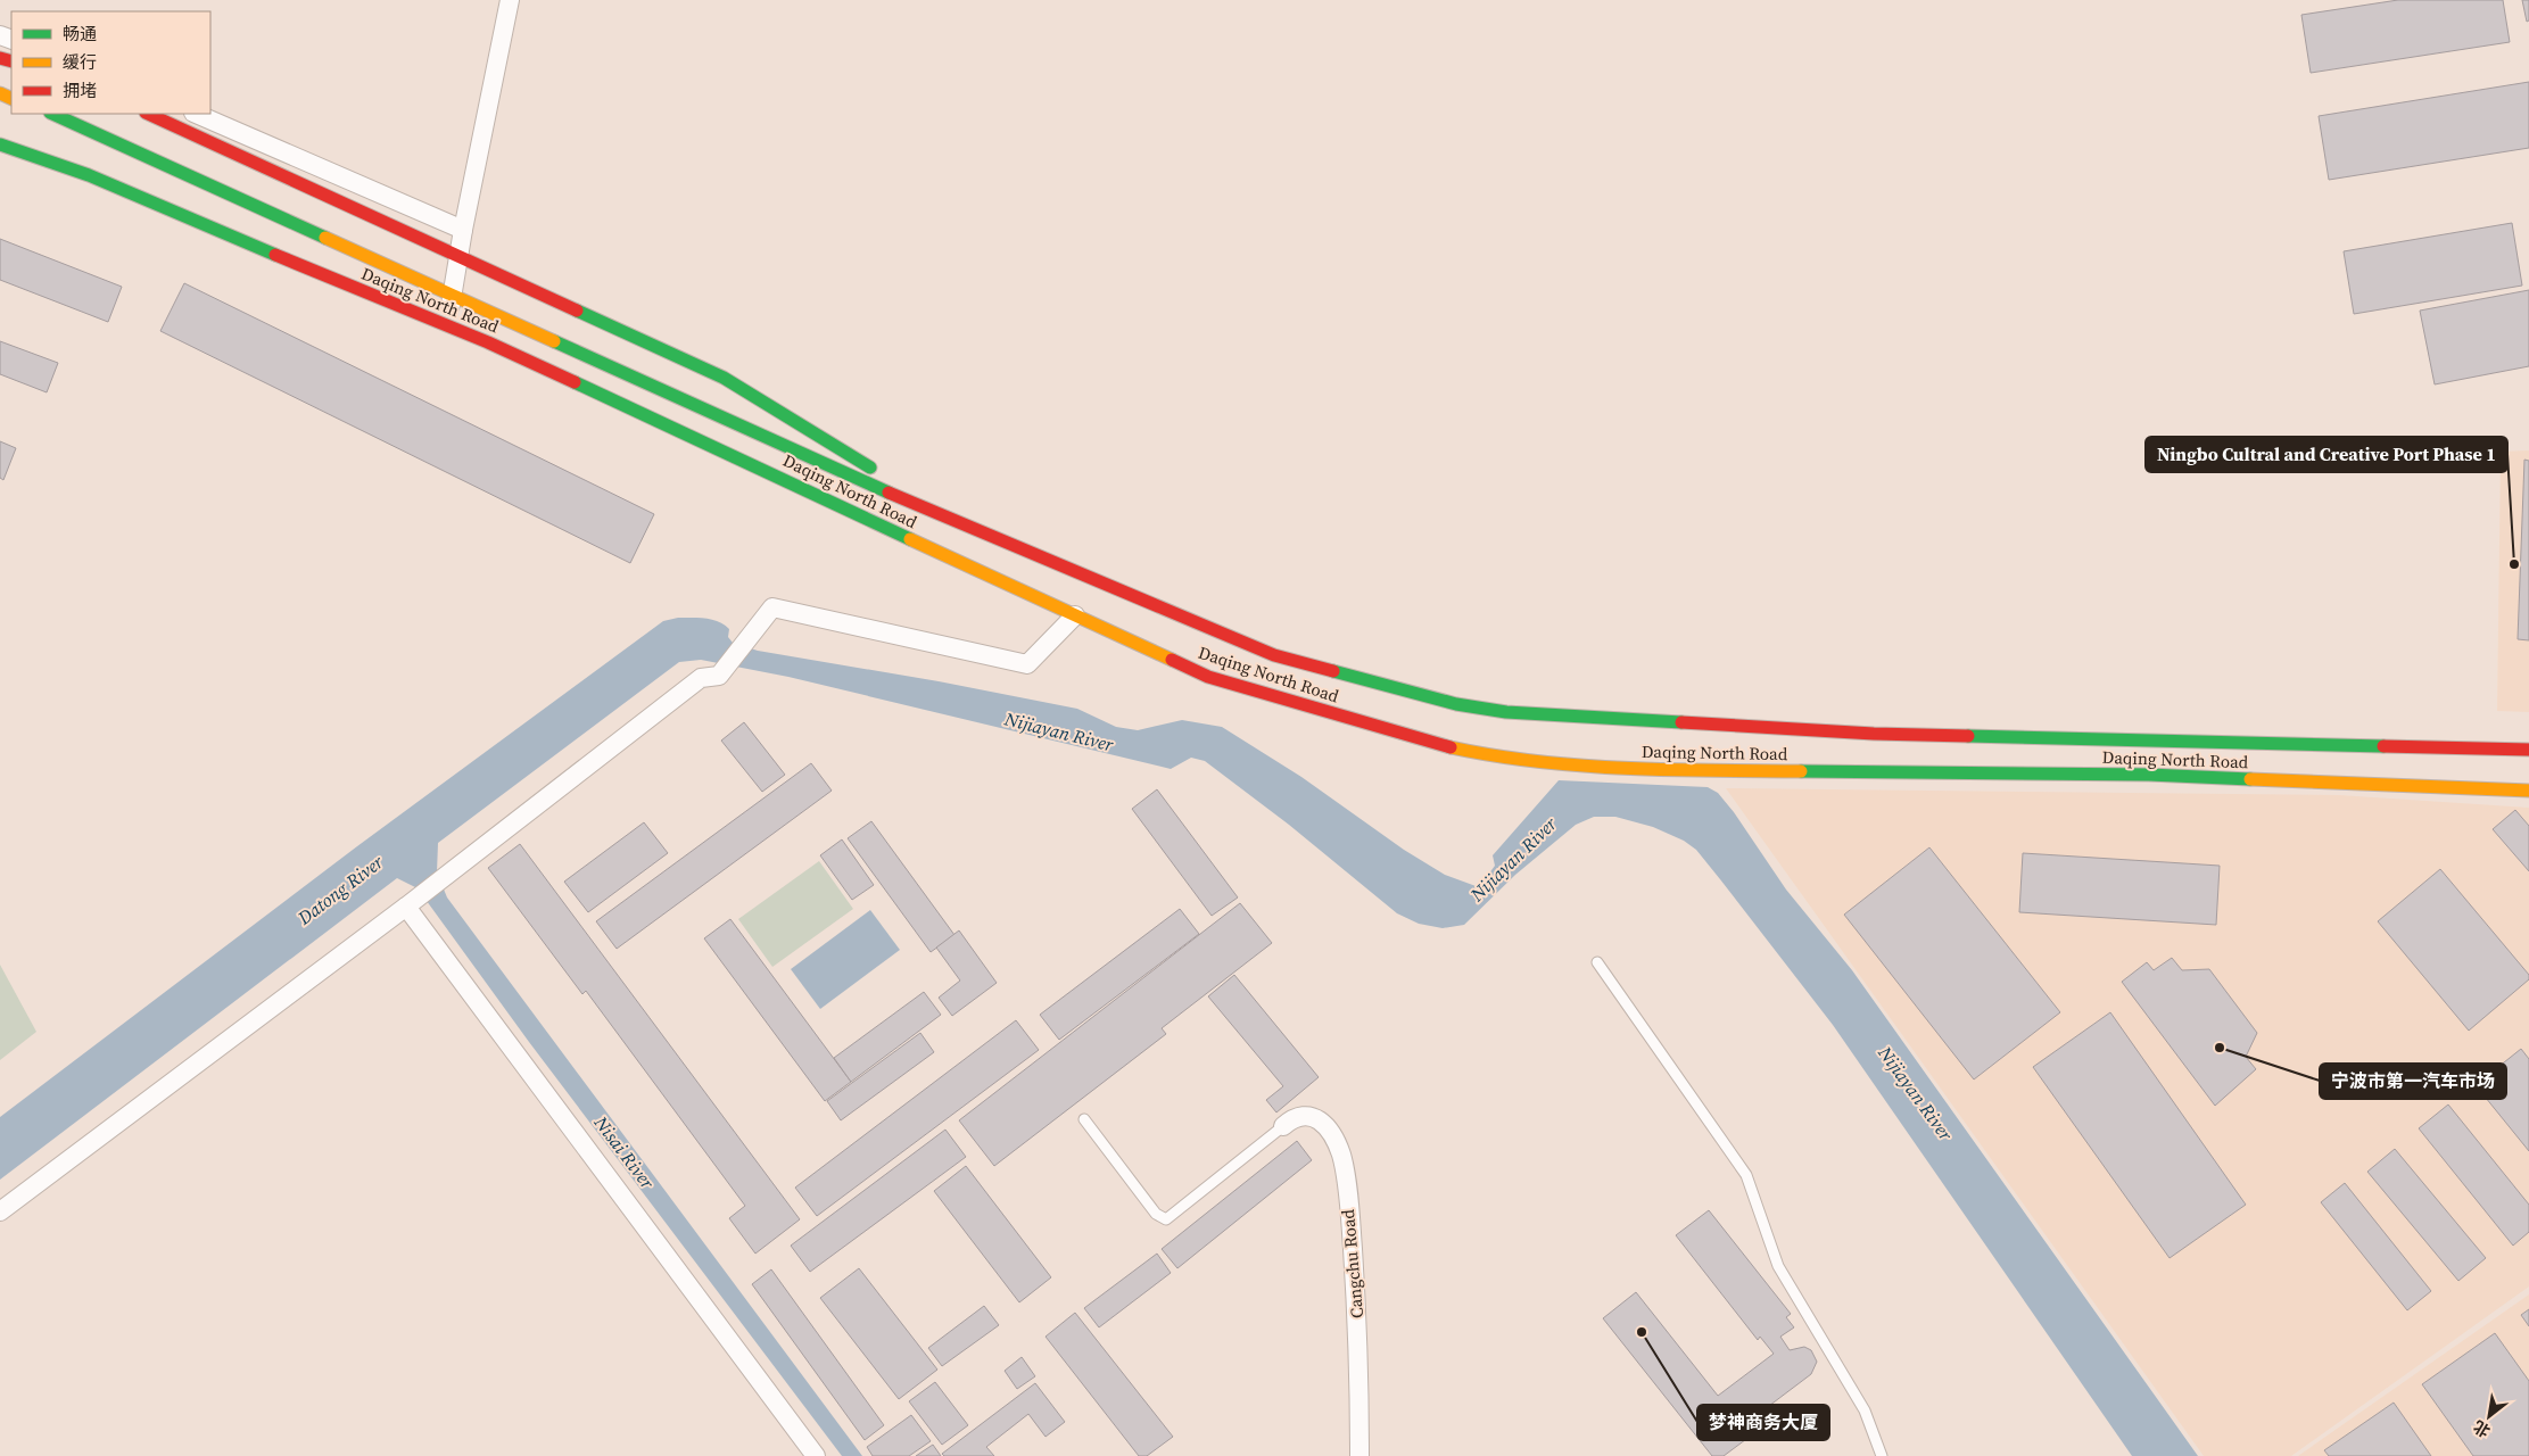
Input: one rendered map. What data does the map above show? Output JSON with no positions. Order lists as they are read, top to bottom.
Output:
{
  "streets": {
    "main road": ["Daqing North Road"],
    "street": ["Cangchu Road"]
  },
  "water": ["Nijiayan River", "Datong River", "Nisai River"],
  "places": ["Ningbo Cultral and Creative Port Phase 1", "宁波市第一汽车市场", "梦神商务大厦"],
  "legend": ["畅通", "缓行", "拥堵"],
  "north": "bottom left"
}
